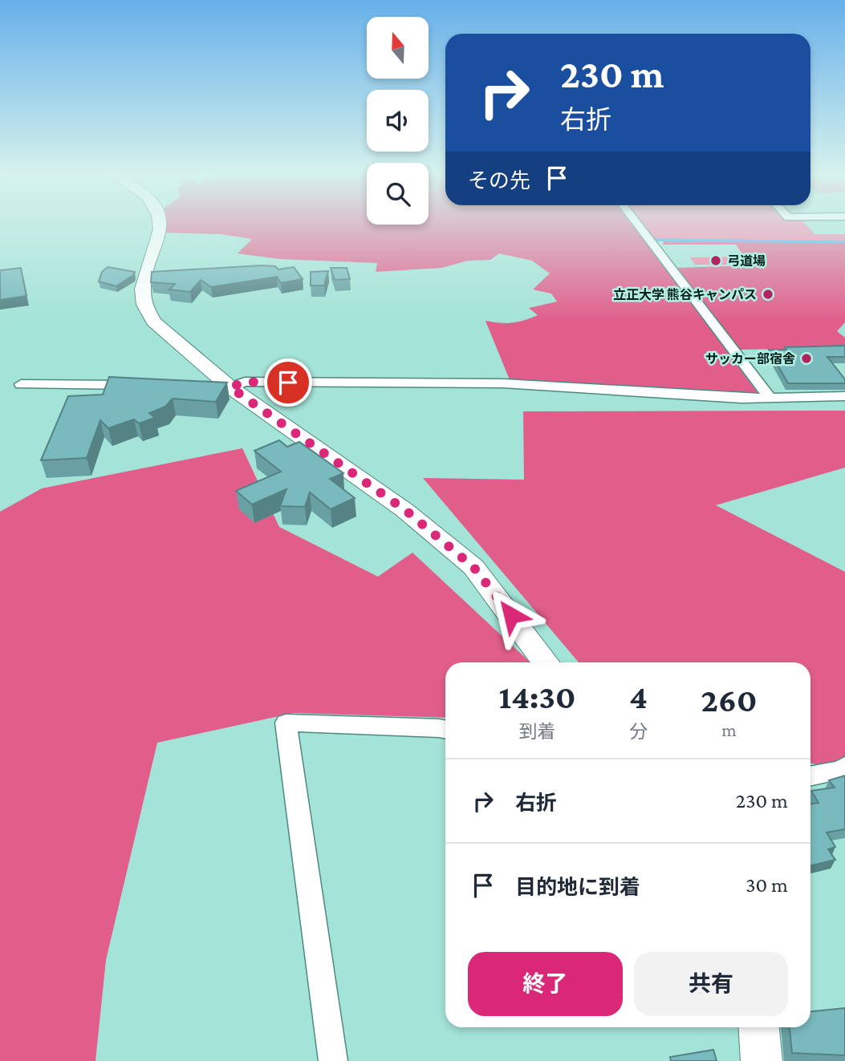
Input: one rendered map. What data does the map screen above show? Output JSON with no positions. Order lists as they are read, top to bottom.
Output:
{
  "places": ["弓道場", "立正大学 熊谷キャンパス", "サッカー部宿舎"],
  "north": "top",
  "page": {
    "turn": ["230 m", "右折"],
    "then": "その先",
    "eta": [
      "14:30",
      "到着",
      "4",
      "分",
      "260",
      "m"
    ],
    "list": [
      {
        "name": "右折",
        "value": "230 m"
      },
      {
        "name": "目的地に到着",
        "value": "30 m"
      }
    ],
    "buttons": ["終了", "共有"]
  }
}
